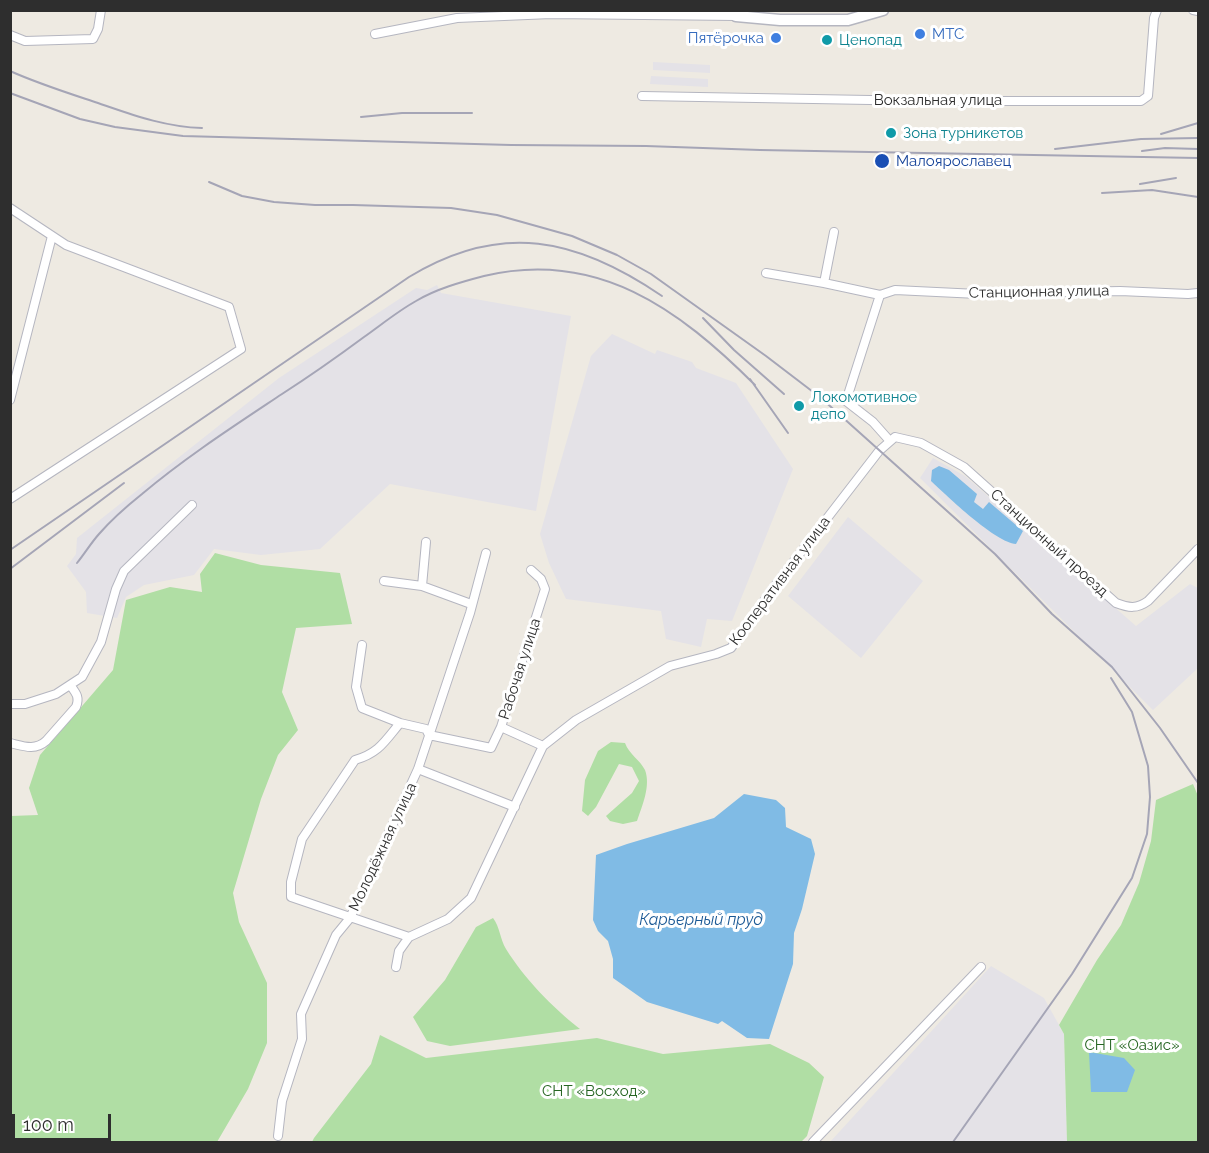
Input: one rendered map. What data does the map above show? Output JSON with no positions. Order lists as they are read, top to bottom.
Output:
{
  "streets": {
    "street": [
      "Вокзальная улица",
      "Станционная улица",
      "Станционный проезд",
      "Кооперативная улица",
      "Рабочая улица",
      "Молодёжная улица"
    ]
  },
  "crossings": [
    ["Станционный проезд", "Кооперативная улица"],
    ["Рабочая улица", "Молодёжная улица"]
  ],
  "water": ["Карьерный пруд"],
  "parks": ["СНТ «Оазис»", "СНТ «Восход»"],
  "places": [
    "МТС",
    "Пятёрочка",
    "Ценопад",
    "Зона турникетов",
    "Малоярославец",
    "Локомотивное депо"
  ],
  "scale_bar": "100 m"
}
